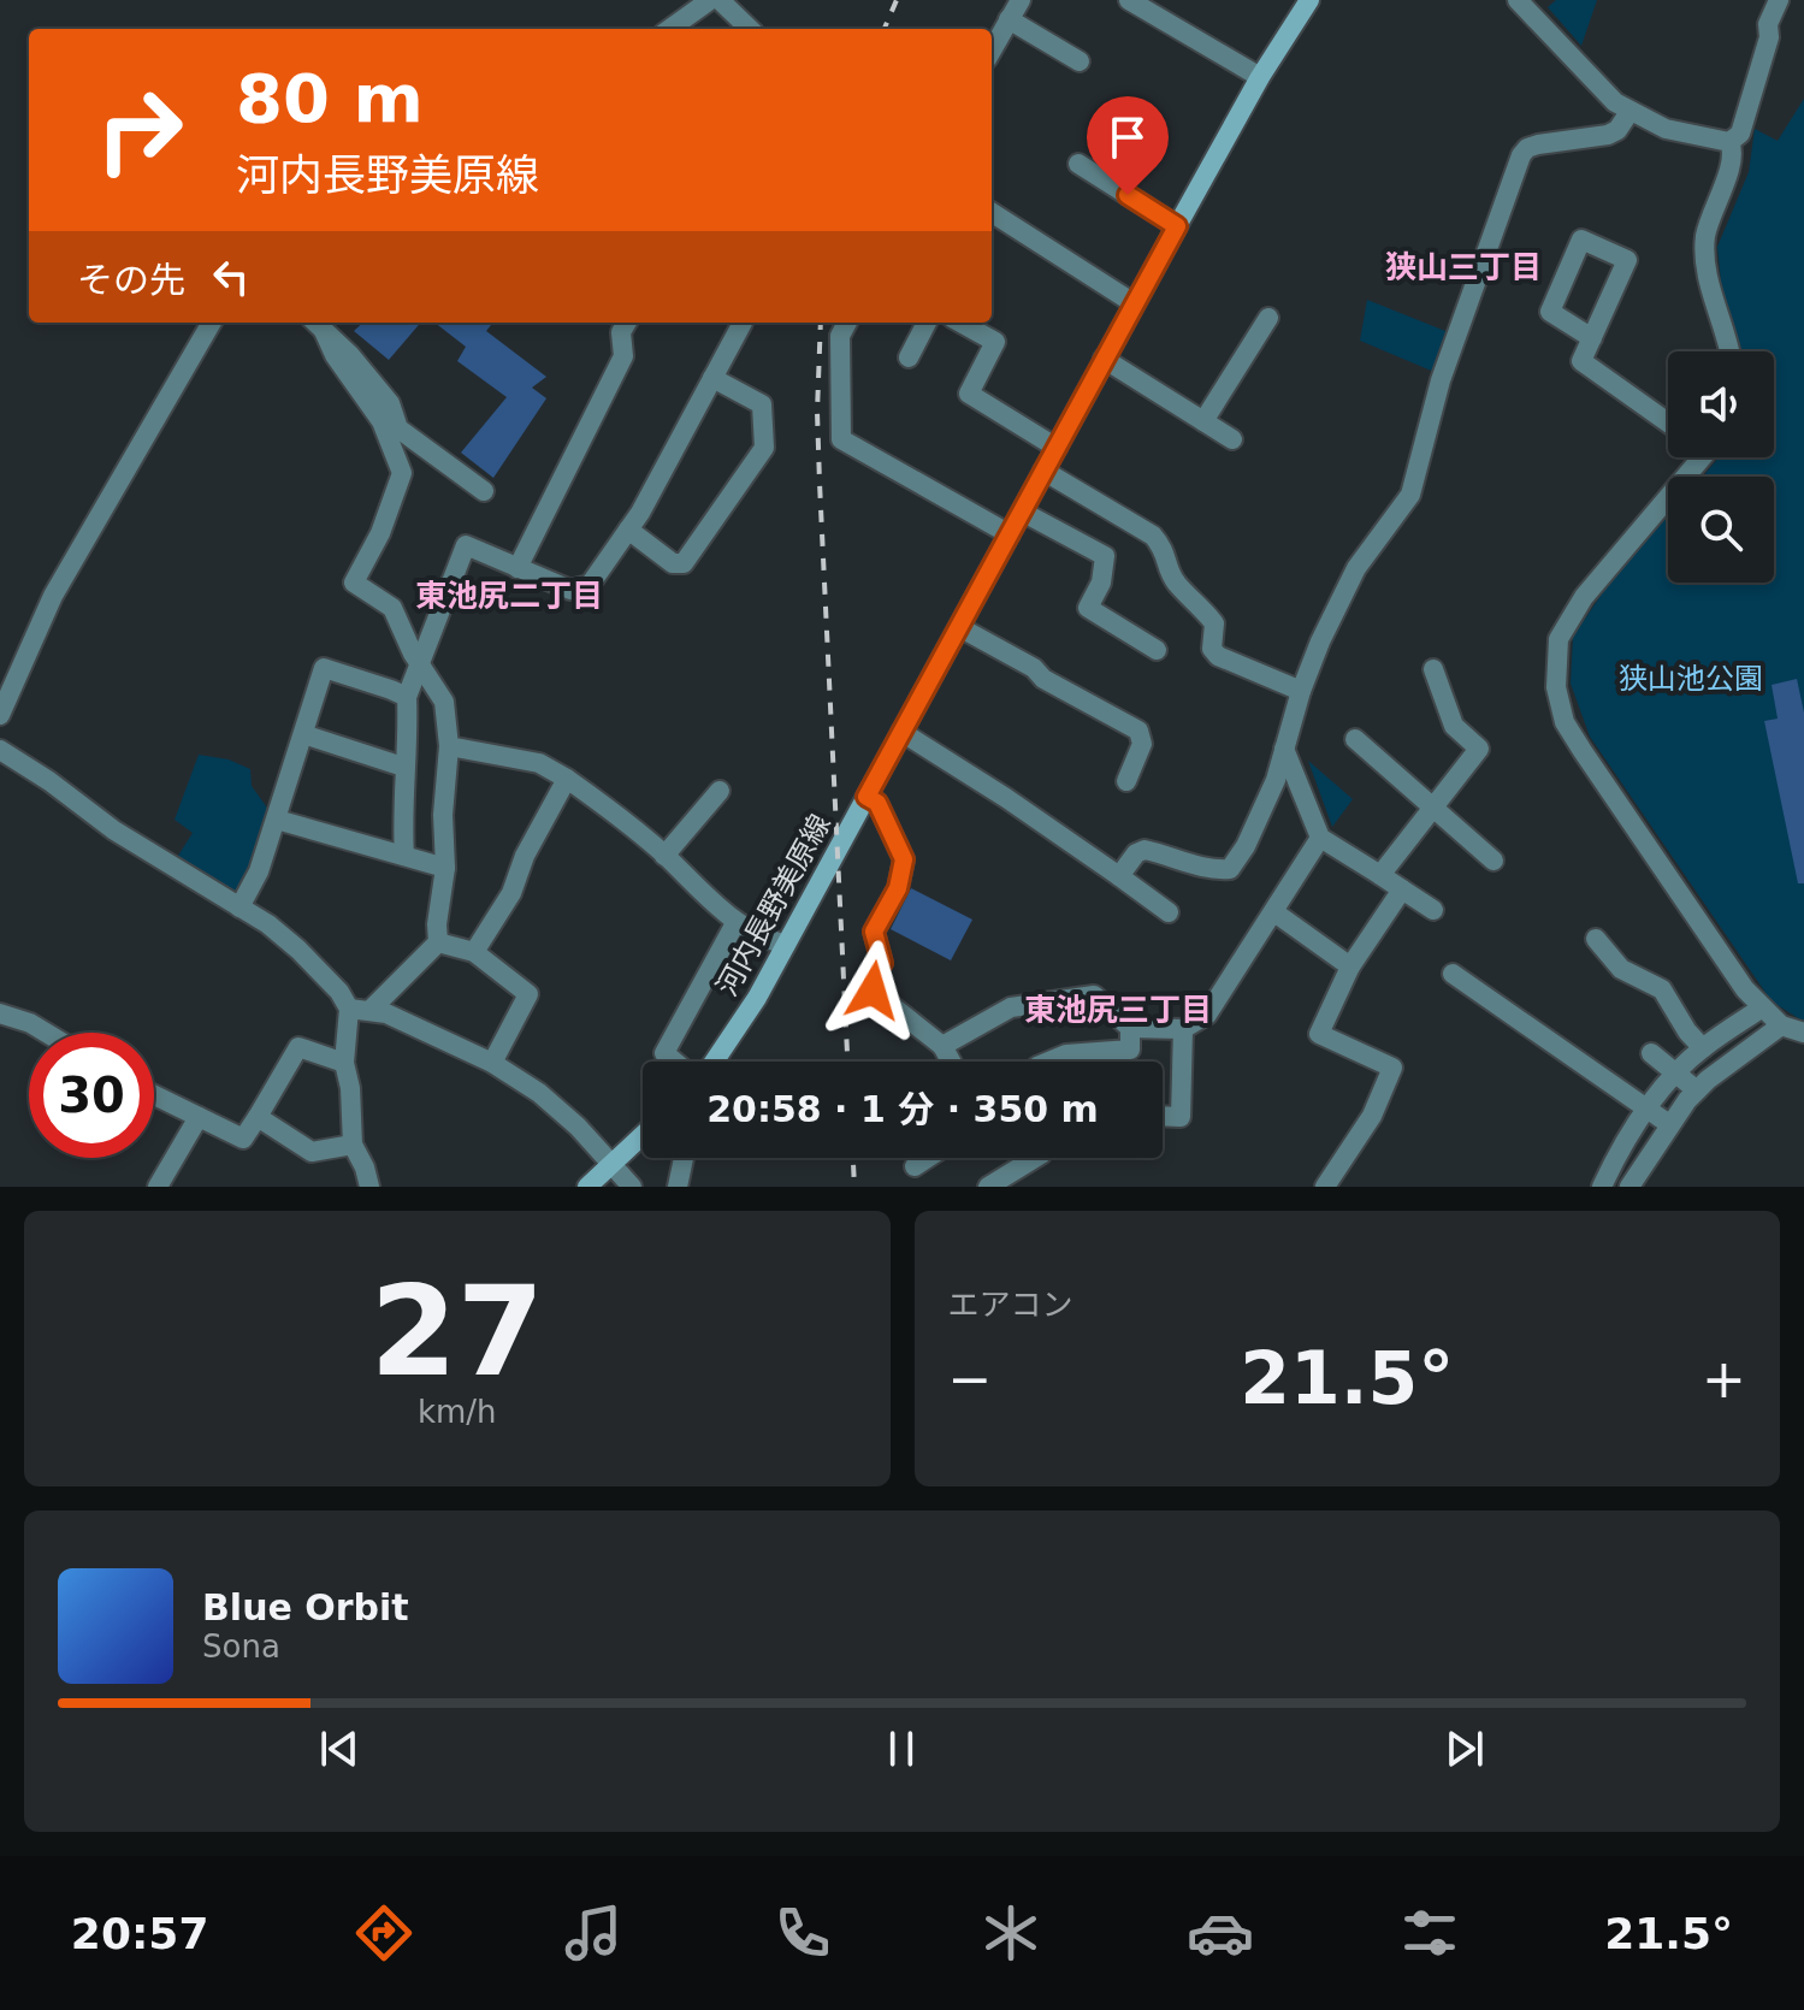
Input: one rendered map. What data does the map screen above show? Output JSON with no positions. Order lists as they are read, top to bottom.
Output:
{
  "streets": {
    "main road": ["河内長野美原線"]
  },
  "districts": ["狭山三丁目", "東池尻二丁目", "東池尻三丁目"],
  "parks": ["狭山池公園"],
  "page": {
    "turn": ["80 m", "河内長野美原線"],
    "then": "その先",
    "limit": "30",
    "trip": "20:58 · 1 分 · 350 m",
    "tile": [
      ["27", "km/h"],
      "エアコン"
    ],
    "heat": ["−", "21.5°", "+"],
    "song": ["Blue Orbit", "Sona"],
    "tabs": ["20:57", "21.5°"]
  }
}
